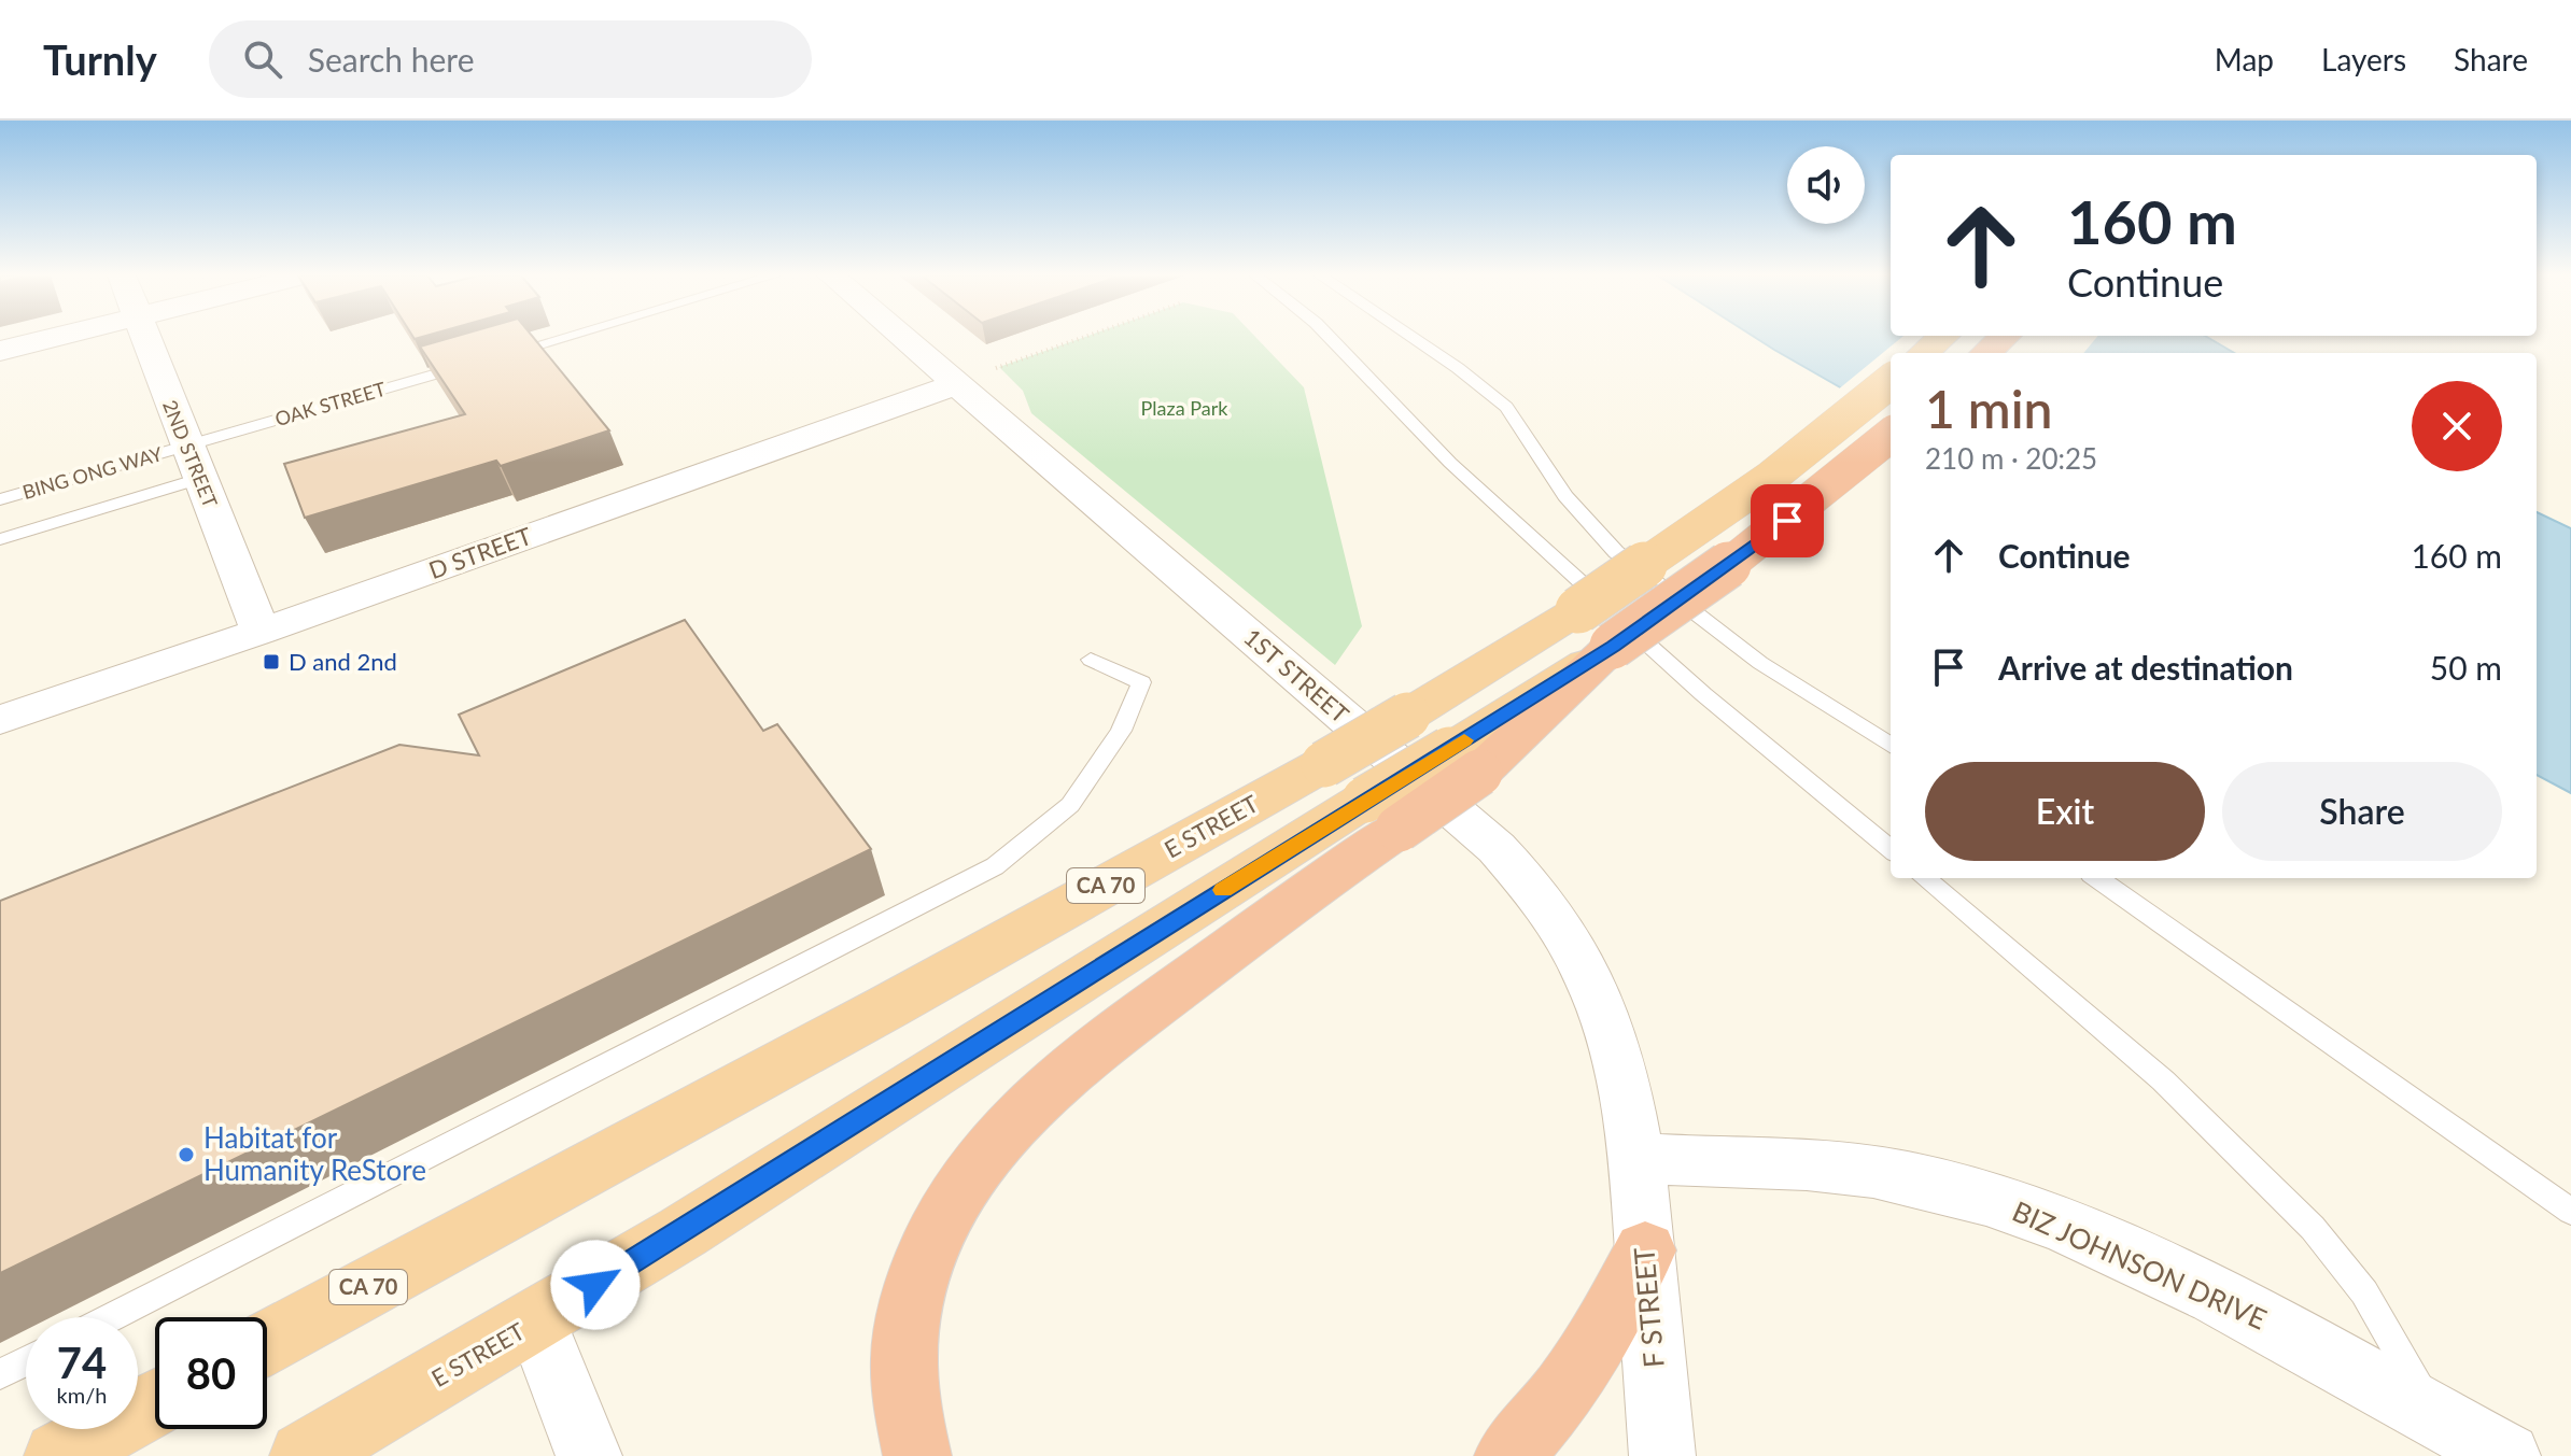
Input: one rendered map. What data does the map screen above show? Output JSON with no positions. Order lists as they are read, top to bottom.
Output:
{
  "streets": {
    "highway": ["E STREET", "CA 70"],
    "street": [
      "2ND STREET",
      "D STREET",
      "1ST STREET",
      "BIZ JOHNSON DRIVE",
      "F STREET"
    ],
    "lane": ["OAK STREET", "BING ONG WAY"]
  },
  "crossings": [
    ["OAK STREET", "2ND STREET"],
    ["OAK STREET", "BING ONG WAY"],
    ["2ND STREET", "BING ONG WAY"],
    ["2ND STREET", "D STREET"],
    ["D STREET", "1ST STREET"],
    ["1ST STREET", "BIZ JOHNSON DRIVE"],
    ["1ST STREET", "F STREET"],
    ["BIZ JOHNSON DRIVE", "F STREET"]
  ],
  "parks": ["Plaza Park"],
  "places": {
    "transit": ["D and 2nd"],
    "other": ["Habitat for Humanity ReStore"]
  },
  "page": {
    "header": "Turnly",
    "search": "Search here",
    "nav": ["Map", "Layers", "Share"],
    "turn": ["160 m", "Continue"],
    "heading": ["1 min", "210 m · 20:25"],
    "list": [
      {
        "name": "Continue",
        "value": "160 m"
      },
      {
        "name": "Arrive at destination",
        "value": "50 m"
      }
    ],
    "buttons": ["Exit", "Share"],
    "speed": "74 km/h",
    "limit": "80"
  }
}
